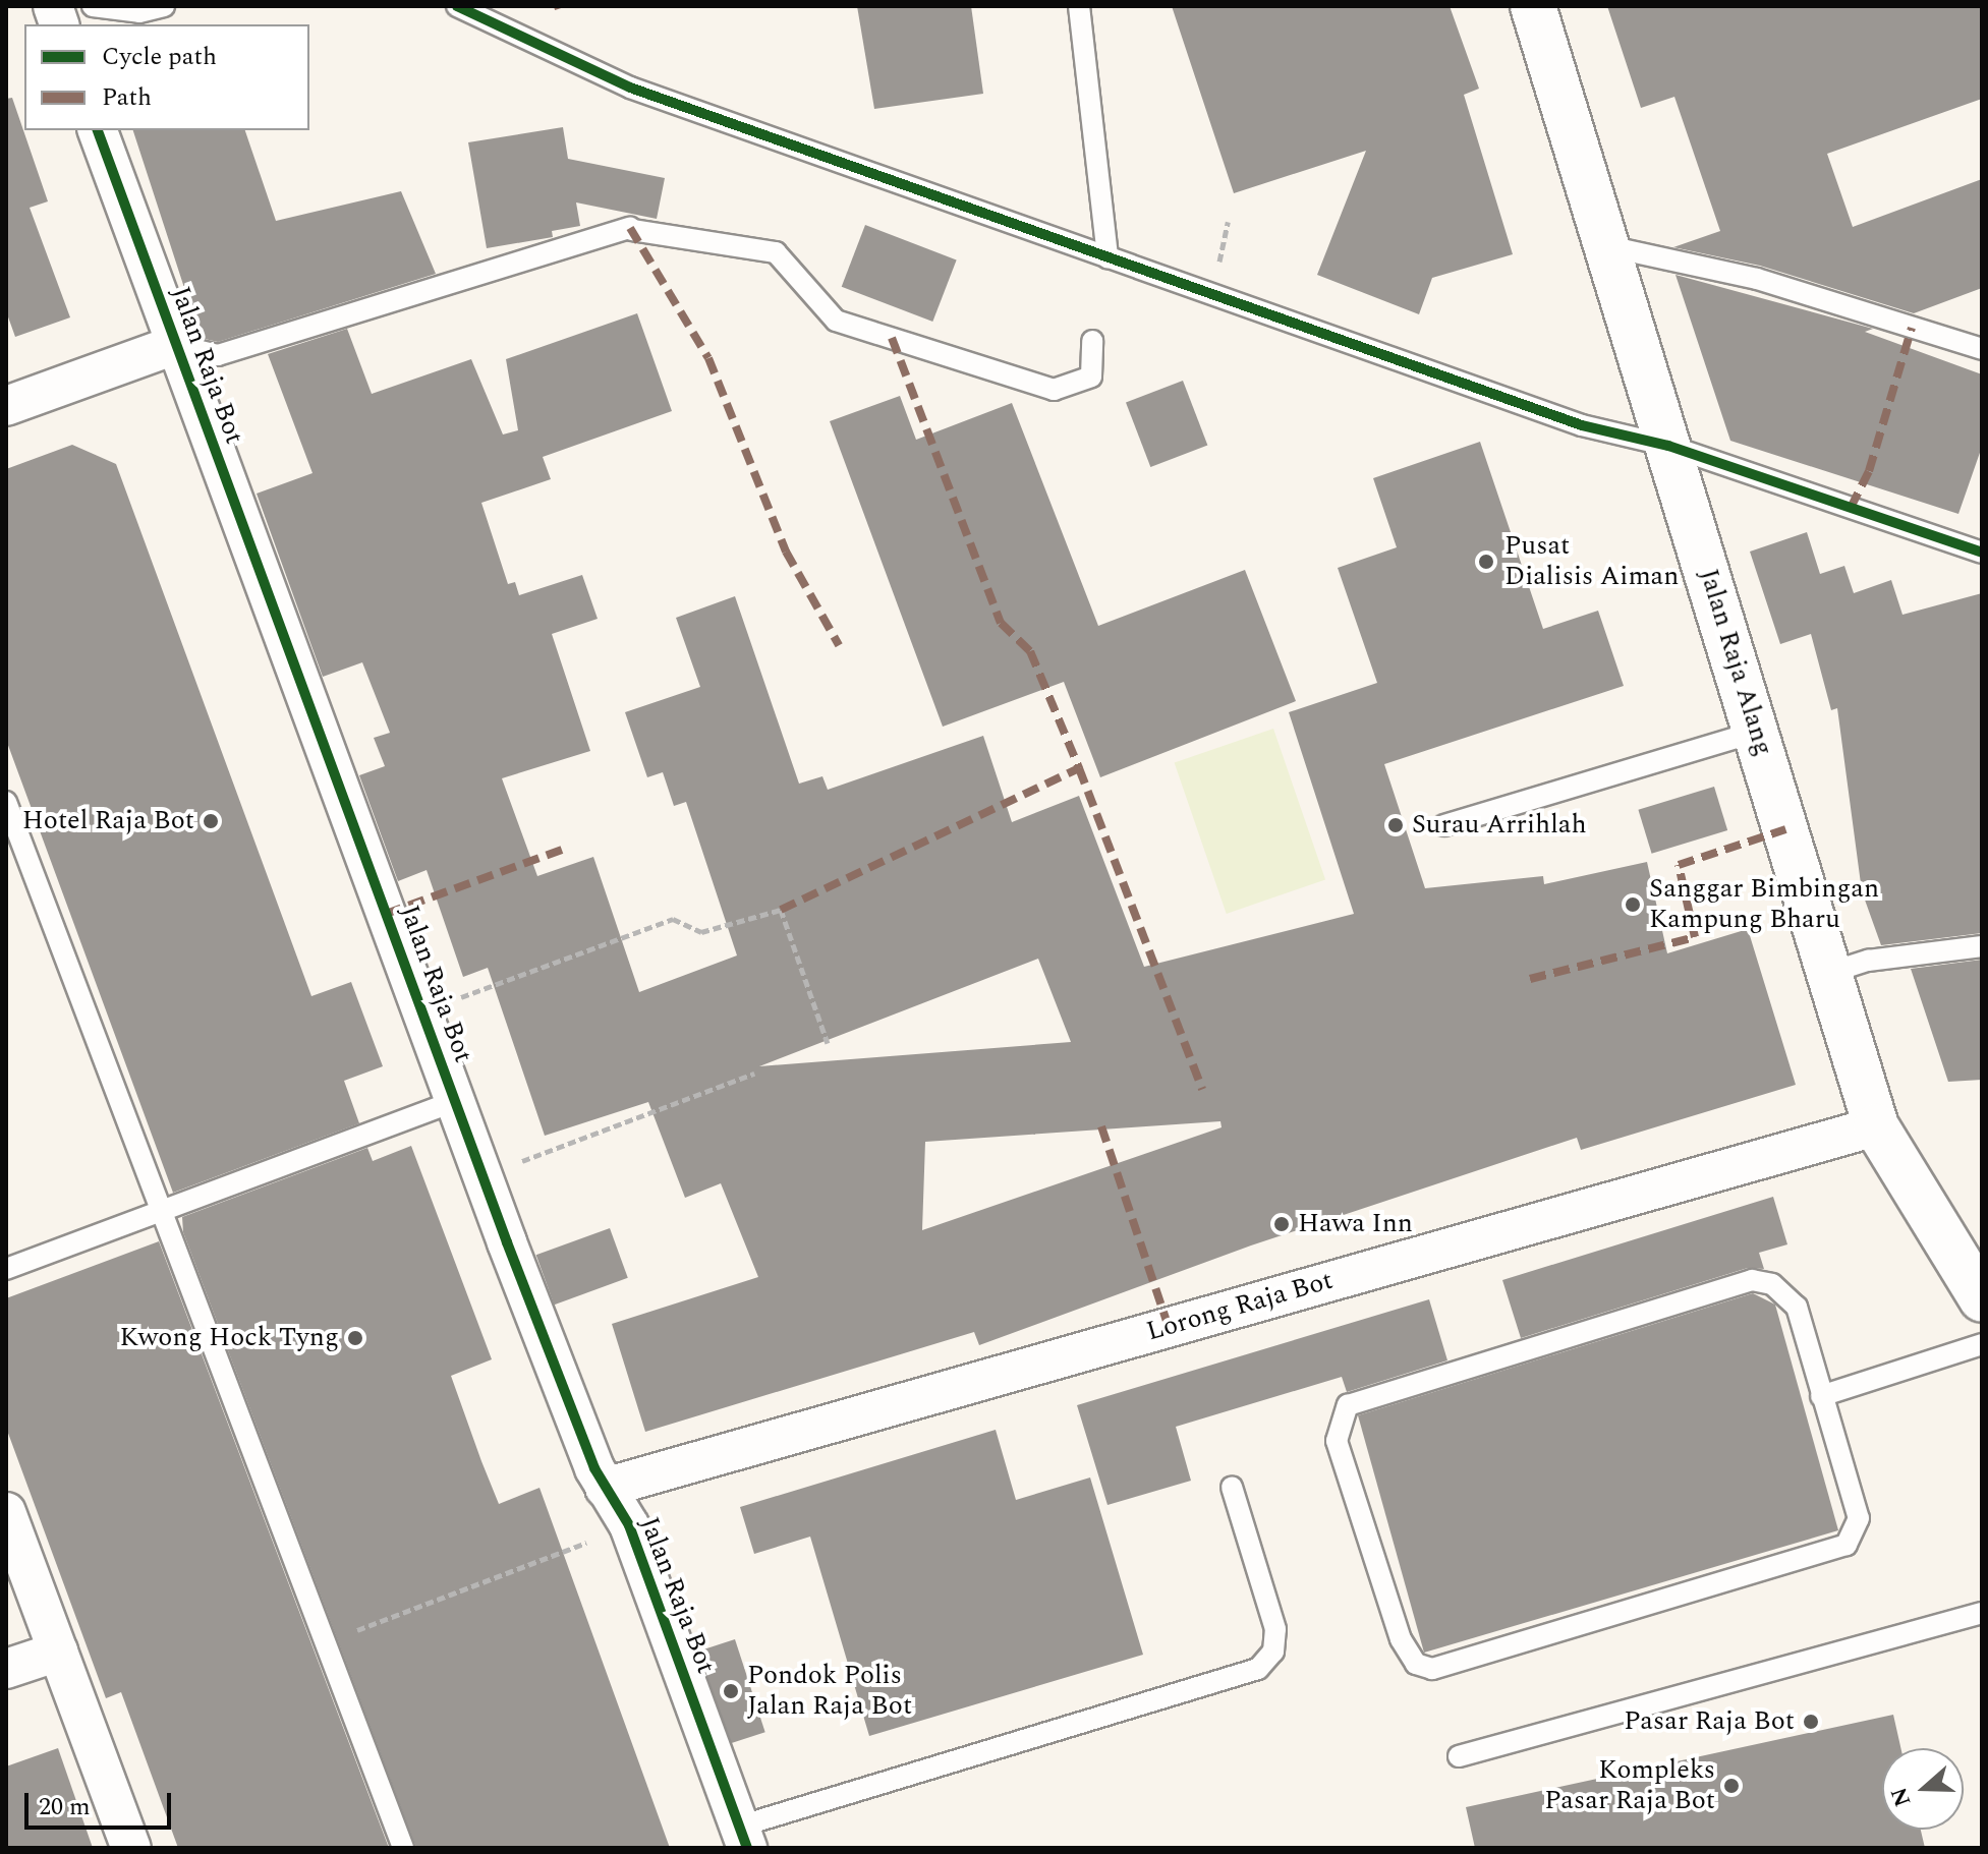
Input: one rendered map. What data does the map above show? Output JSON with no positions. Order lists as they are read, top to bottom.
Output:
{
  "streets": {
    "street": ["Jalan Raja Bot", "Jalan Raja Alang", "Lorong Raja Bot"]
  },
  "crossings": [
    ["Jalan Raja Bot", "Lorong Raja Bot"],
    ["Jalan Raja Alang", "Lorong Raja Bot"]
  ],
  "places": [
    "Pusat Dialisis Aiman",
    "Hotel Raja Bot",
    "Surau Arrihlah",
    "Sanggar Bimbingan Kampung Bharu",
    "Hawa Inn",
    "Kwong Hock Tyng",
    "Pondok Polis Jalan Raja Bot",
    "Pasar Raja Bot",
    "Kompleks Pasar Raja Bot"
  ],
  "legend": ["Cycle path", "Path"],
  "scale_bar": "20 m",
  "north": "left"
}
